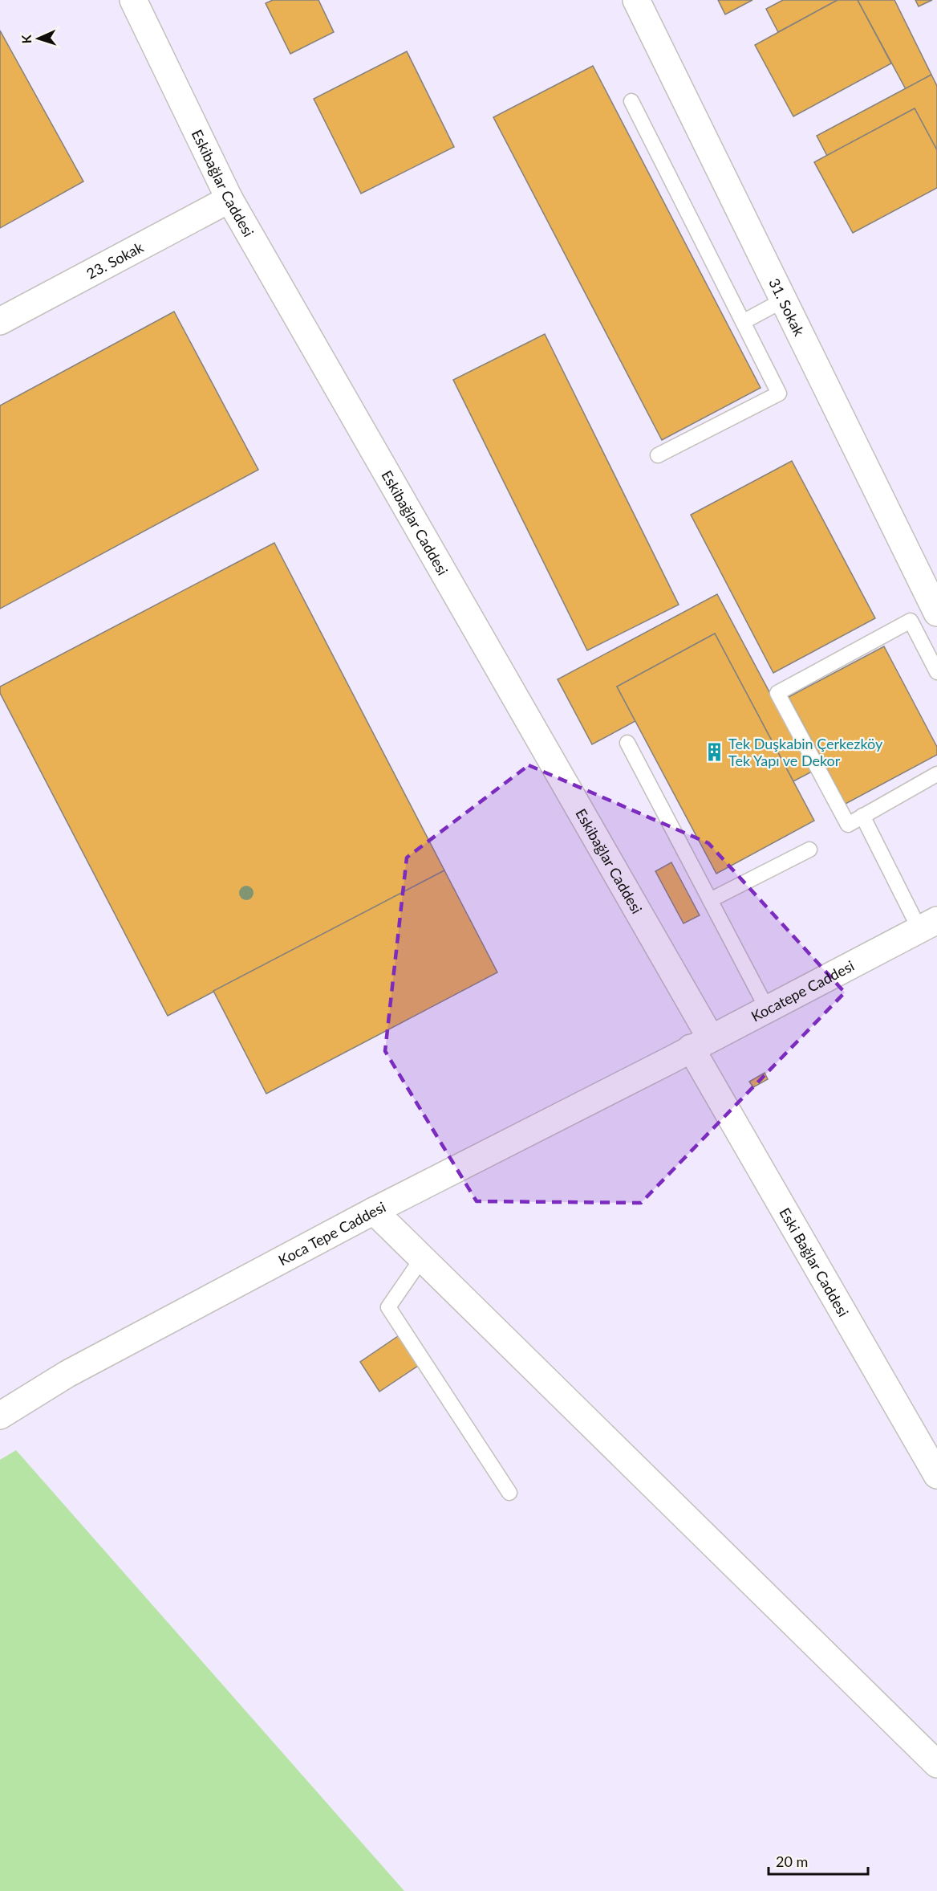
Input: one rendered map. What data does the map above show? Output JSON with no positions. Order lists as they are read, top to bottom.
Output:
{
  "streets": {
    "street": [
      "Eskibağlar Caddesi",
      "23. Sokak",
      "31. Sokak",
      "Kocatepe Caddesi",
      "Koca Tepe Caddesi",
      "Eski Bağlar Caddesi"
    ]
  },
  "crossings": [
    ["Eskibağlar Caddesi", "23. Sokak"],
    ["Eskibağlar Caddesi", "Kocatepe Caddesi"],
    ["Eskibağlar Caddesi", "Koca Tepe Caddesi"],
    ["Eskibağlar Caddesi", "Eski Bağlar Caddesi"],
    ["Kocatepe Caddesi", "Koca Tepe Caddesi"],
    ["Kocatepe Caddesi", "Eski Bağlar Caddesi"],
    ["Koca Tepe Caddesi", "Eski Bağlar Caddesi"]
  ],
  "places": {
    "building": ["Tek Duşkabin Çerkezköy Tek Yapı ve Dekor"]
  },
  "scale_bar": "20 m",
  "north": "left"
}
